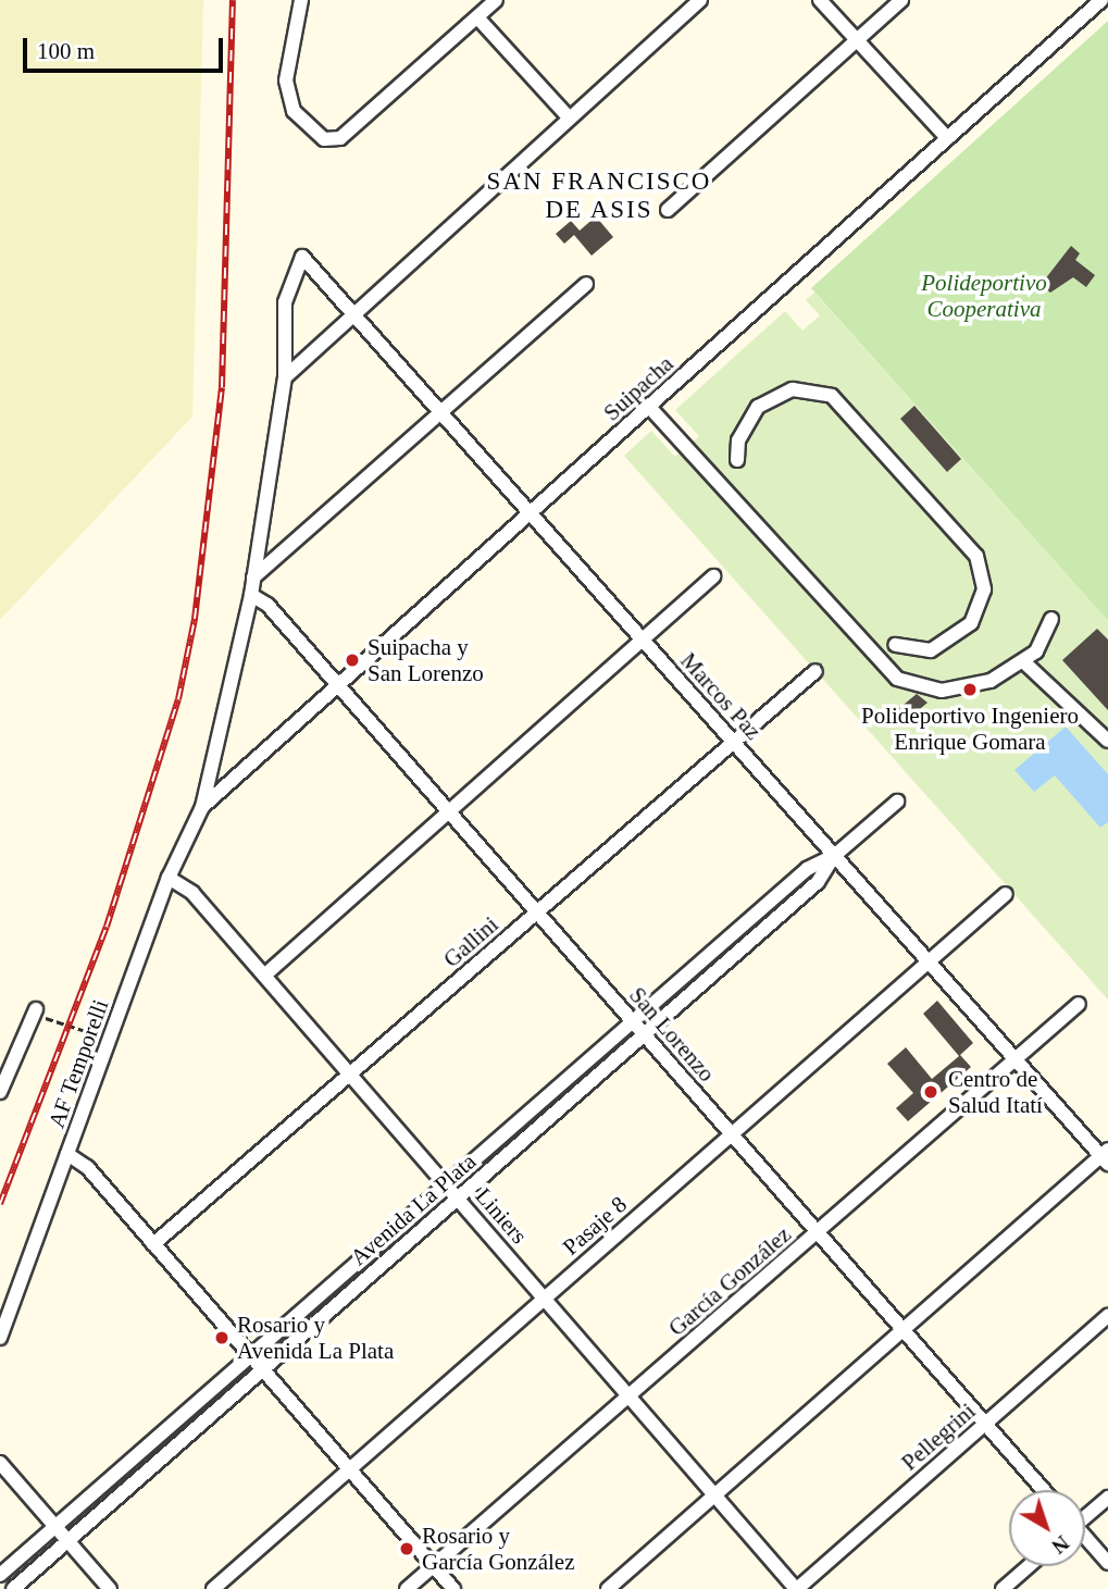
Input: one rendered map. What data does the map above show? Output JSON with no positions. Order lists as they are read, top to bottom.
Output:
{
  "streets": {
    "street": [
      "Suipacha",
      "Marcos Paz",
      "Gallini",
      "San Lorenzo",
      "AF Temporelli",
      "Avenida La Plata",
      "Liniers",
      "Pasaje 8",
      "García González",
      "Pellegrini"
    ]
  },
  "crossings": [
    ["Suipacha", "Marcos Paz"],
    ["Suipacha", "San Lorenzo"],
    ["Suipacha", "AF Temporelli"],
    ["Marcos Paz", "Gallini"],
    ["Marcos Paz", "Avenida La Plata"],
    ["Marcos Paz", "Pasaje 8"],
    ["Marcos Paz", "García González"],
    ["Gallini", "San Lorenzo"],
    ["Gallini", "Liniers"],
    ["San Lorenzo", "Avenida La Plata"],
    ["San Lorenzo", "Pasaje 8"],
    ["San Lorenzo", "García González"],
    ["San Lorenzo", "Pellegrini"],
    ["AF Temporelli", "Liniers"],
    ["Avenida La Plata", "Liniers"],
    ["Liniers", "Pasaje 8"],
    ["Liniers", "García González"],
    ["Liniers", "Pellegrini"]
  ],
  "districts": ["SAN FRANCISCO DE ASIS"],
  "parks": ["Polideportivo Cooperativa"],
  "places": [
    "Suipacha y San Lorenzo",
    "Polideportivo Ingeniero Enrique Gomara",
    "Centro de Salud Itatí",
    "Rosario y Avenida La Plata",
    "Rosario y García González"
  ],
  "scale_bar": "100 m",
  "north": "bottom right"
}
